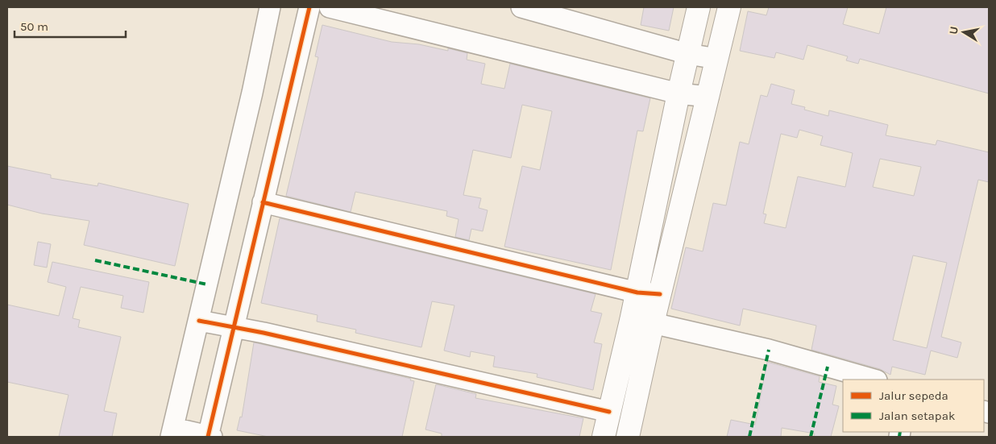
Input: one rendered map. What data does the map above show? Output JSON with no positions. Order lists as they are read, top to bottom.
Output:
{
  "legend": ["Jalur sepeda", "Jalan setapak"],
  "scale_bar": "50 m",
  "north": "left"
}
